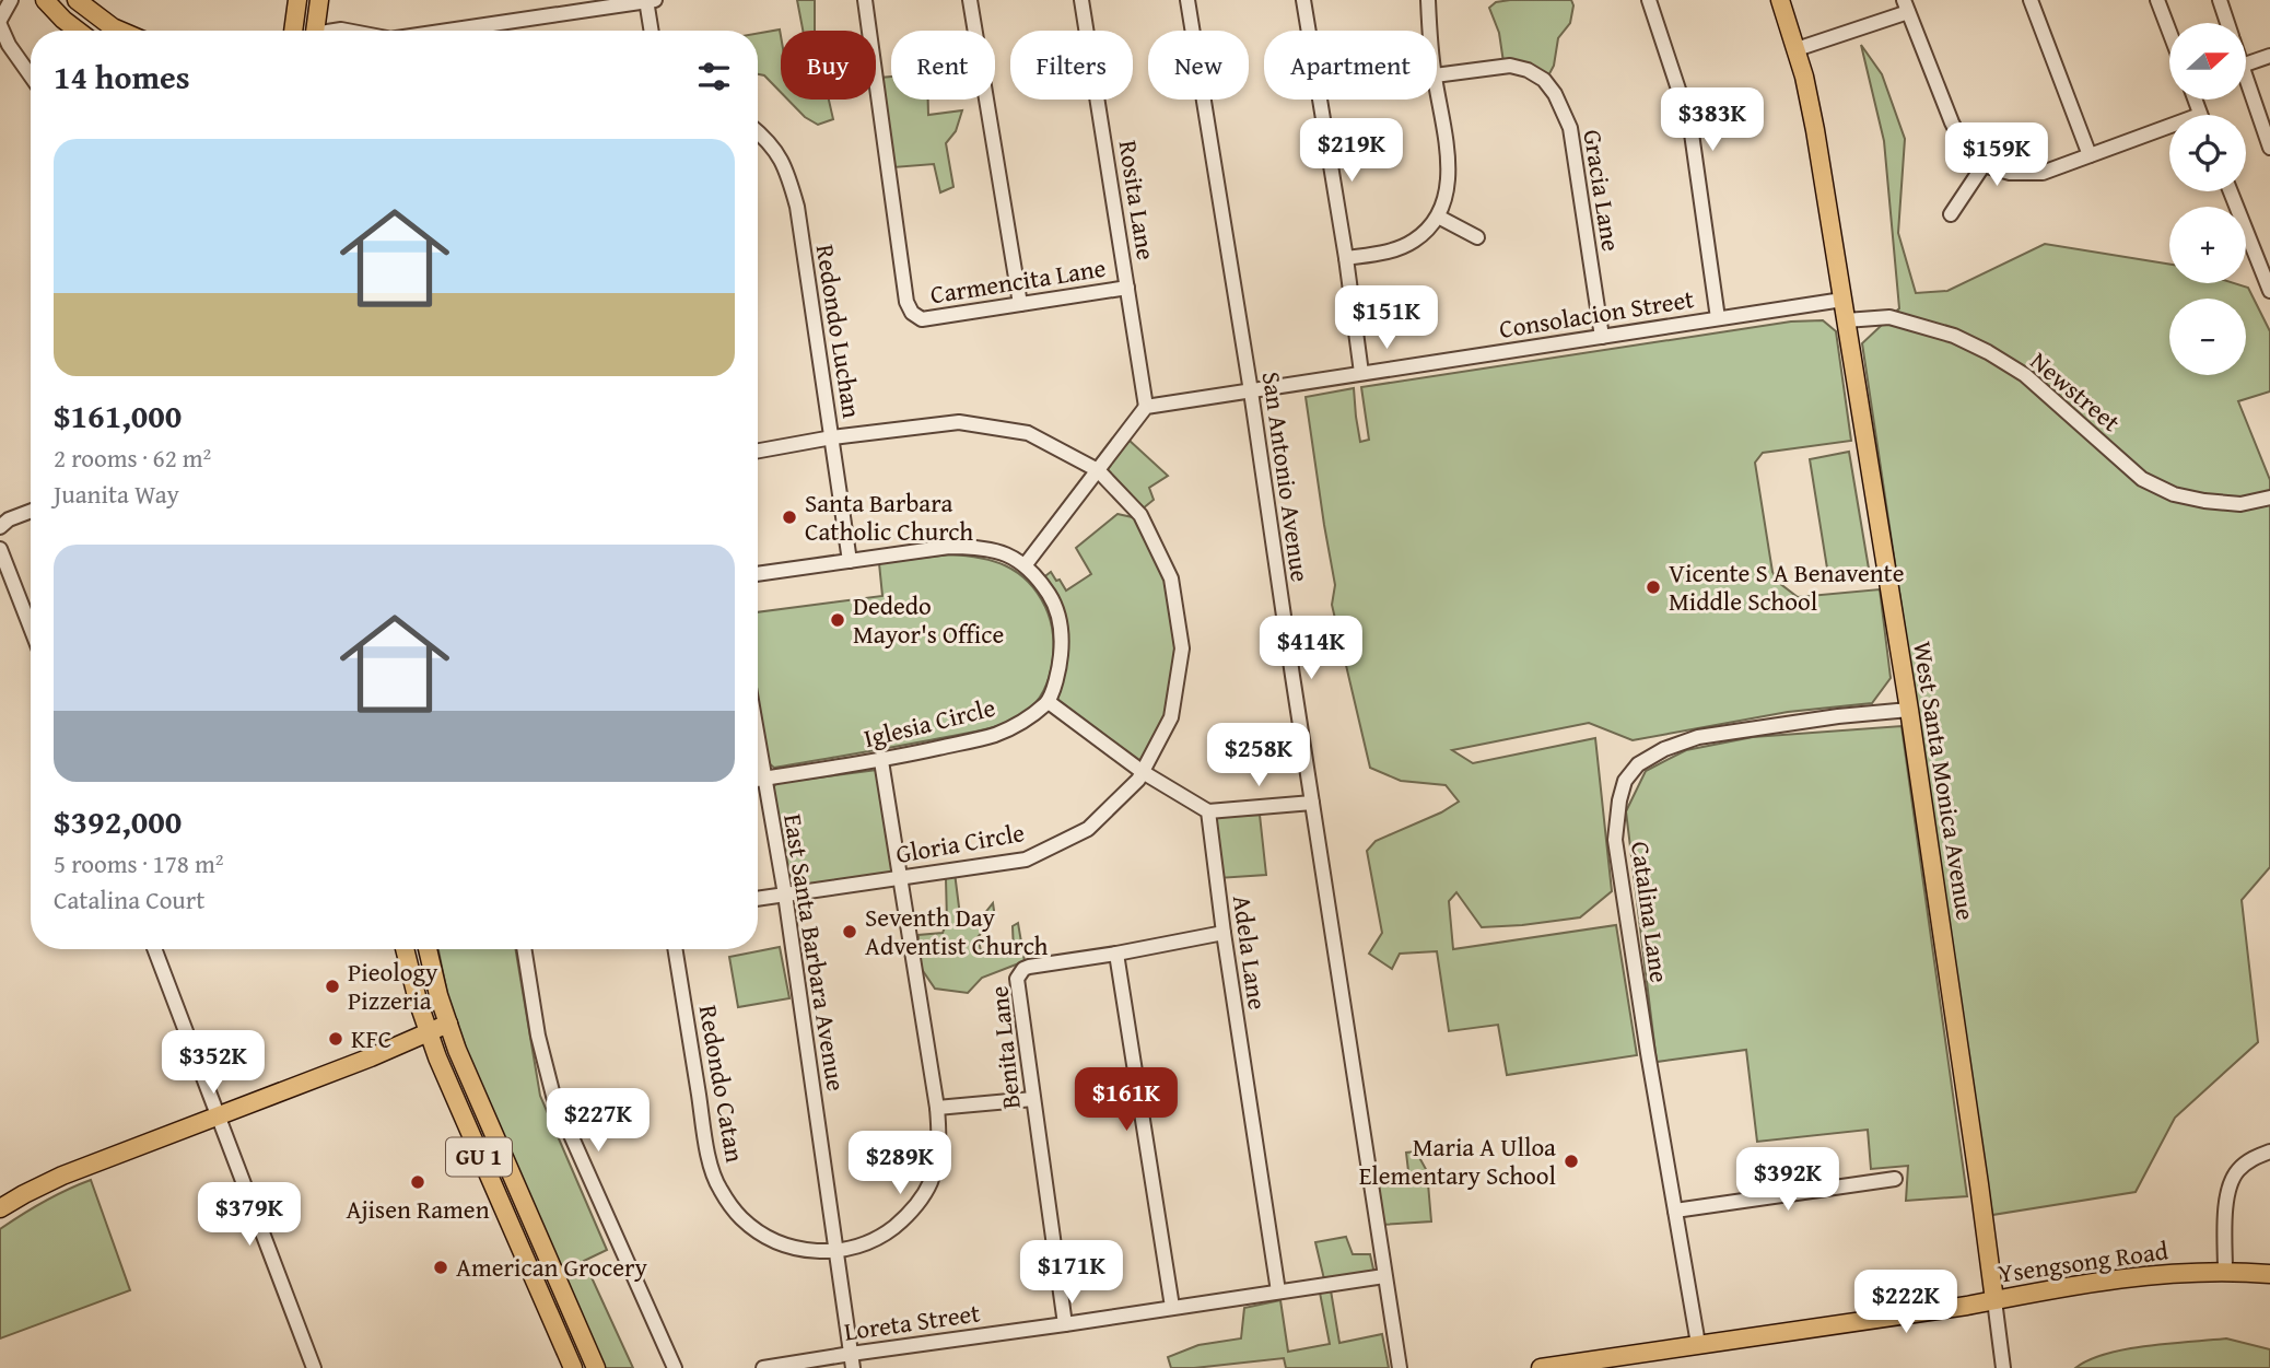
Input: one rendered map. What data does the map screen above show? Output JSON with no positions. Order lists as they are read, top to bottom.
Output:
{
  "streets": {
    "main road": ["West Santa Monica Avenue", "GU 1", "Ysengsong Road"],
    "street": [
      "Gracia Lane",
      "Rosita Lane",
      "Carmencita Lane",
      "Consolacion Street",
      "Redondo Luchan",
      "Newstreet",
      "San Antonio Avenue",
      "Iglesia Circle",
      "Gloria Circle",
      "Catalina Lane",
      "East Santa Barbara Avenue",
      "Adela Lane",
      "Benita Lane",
      "Redondo Catan",
      "Loreta Street"
    ]
  },
  "crossings": [
    ["Gracia Lane", "Consolacion Street"],
    ["Rosita Lane", "Carmencita Lane"],
    ["Rosita Lane", "Consolacion Street"],
    ["Consolacion Street", "San Antonio Avenue"],
    ["Consolacion Street", "West Santa Monica Avenue"],
    ["Redondo Luchan", "Gloria Circle"],
    ["Newstreet", "West Santa Monica Avenue"],
    ["San Antonio Avenue", "Loreta Street"],
    ["Iglesia Circle", "East Santa Barbara Avenue"],
    ["Iglesia Circle", "Redondo Catan"],
    ["West Santa Monica Avenue", "Catalina Lane"],
    ["West Santa Monica Avenue", "Ysengsong Road"],
    ["Gloria Circle", "East Santa Barbara Avenue"],
    ["Gloria Circle", "Redondo Catan"],
    ["Catalina Lane", "Ysengsong Road"],
    ["East Santa Barbara Avenue", "Redondo Catan"],
    ["East Santa Barbara Avenue", "Loreta Street"],
    ["Adela Lane", "Benita Lane"],
    ["Adela Lane", "Loreta Street"],
    ["Benita Lane", "Loreta Street"]
  ],
  "places": [
    "Santa Barbara Catholic Church",
    "Vicente S A Benavente Middle School",
    "Dededo Mayor's Office",
    "Seventh Day Adventist Church",
    "Pieology Pizzeria",
    "KFC",
    "Maria A Ulloa Elementary School",
    "Ajisen Ramen",
    "American Grocery"
  ],
  "north": "right",
  "page": {
    "map_buttons": ["+", "−"],
    "chip": [
      "Buy",
      "Rent",
      "Filters",
      "New",
      "Apartment"
    ],
    "heading": "14 homes",
    "price": [
      "$383K",
      "$219K",
      "$159K",
      "$151K",
      "$414K",
      "$258K",
      "$352K",
      "$161K",
      "$227K",
      "$289K",
      "$392K",
      "$379K",
      "$171K",
      "$222K"
    ],
    "list": [
      {
        "name": "$161,000",
        "note": "2 rooms · 62 m² · Juanita Way"
      },
      {
        "name": "$392,000",
        "note": "5 rooms · 178 m² · Catalina Court"
      }
    ]
  }
}
